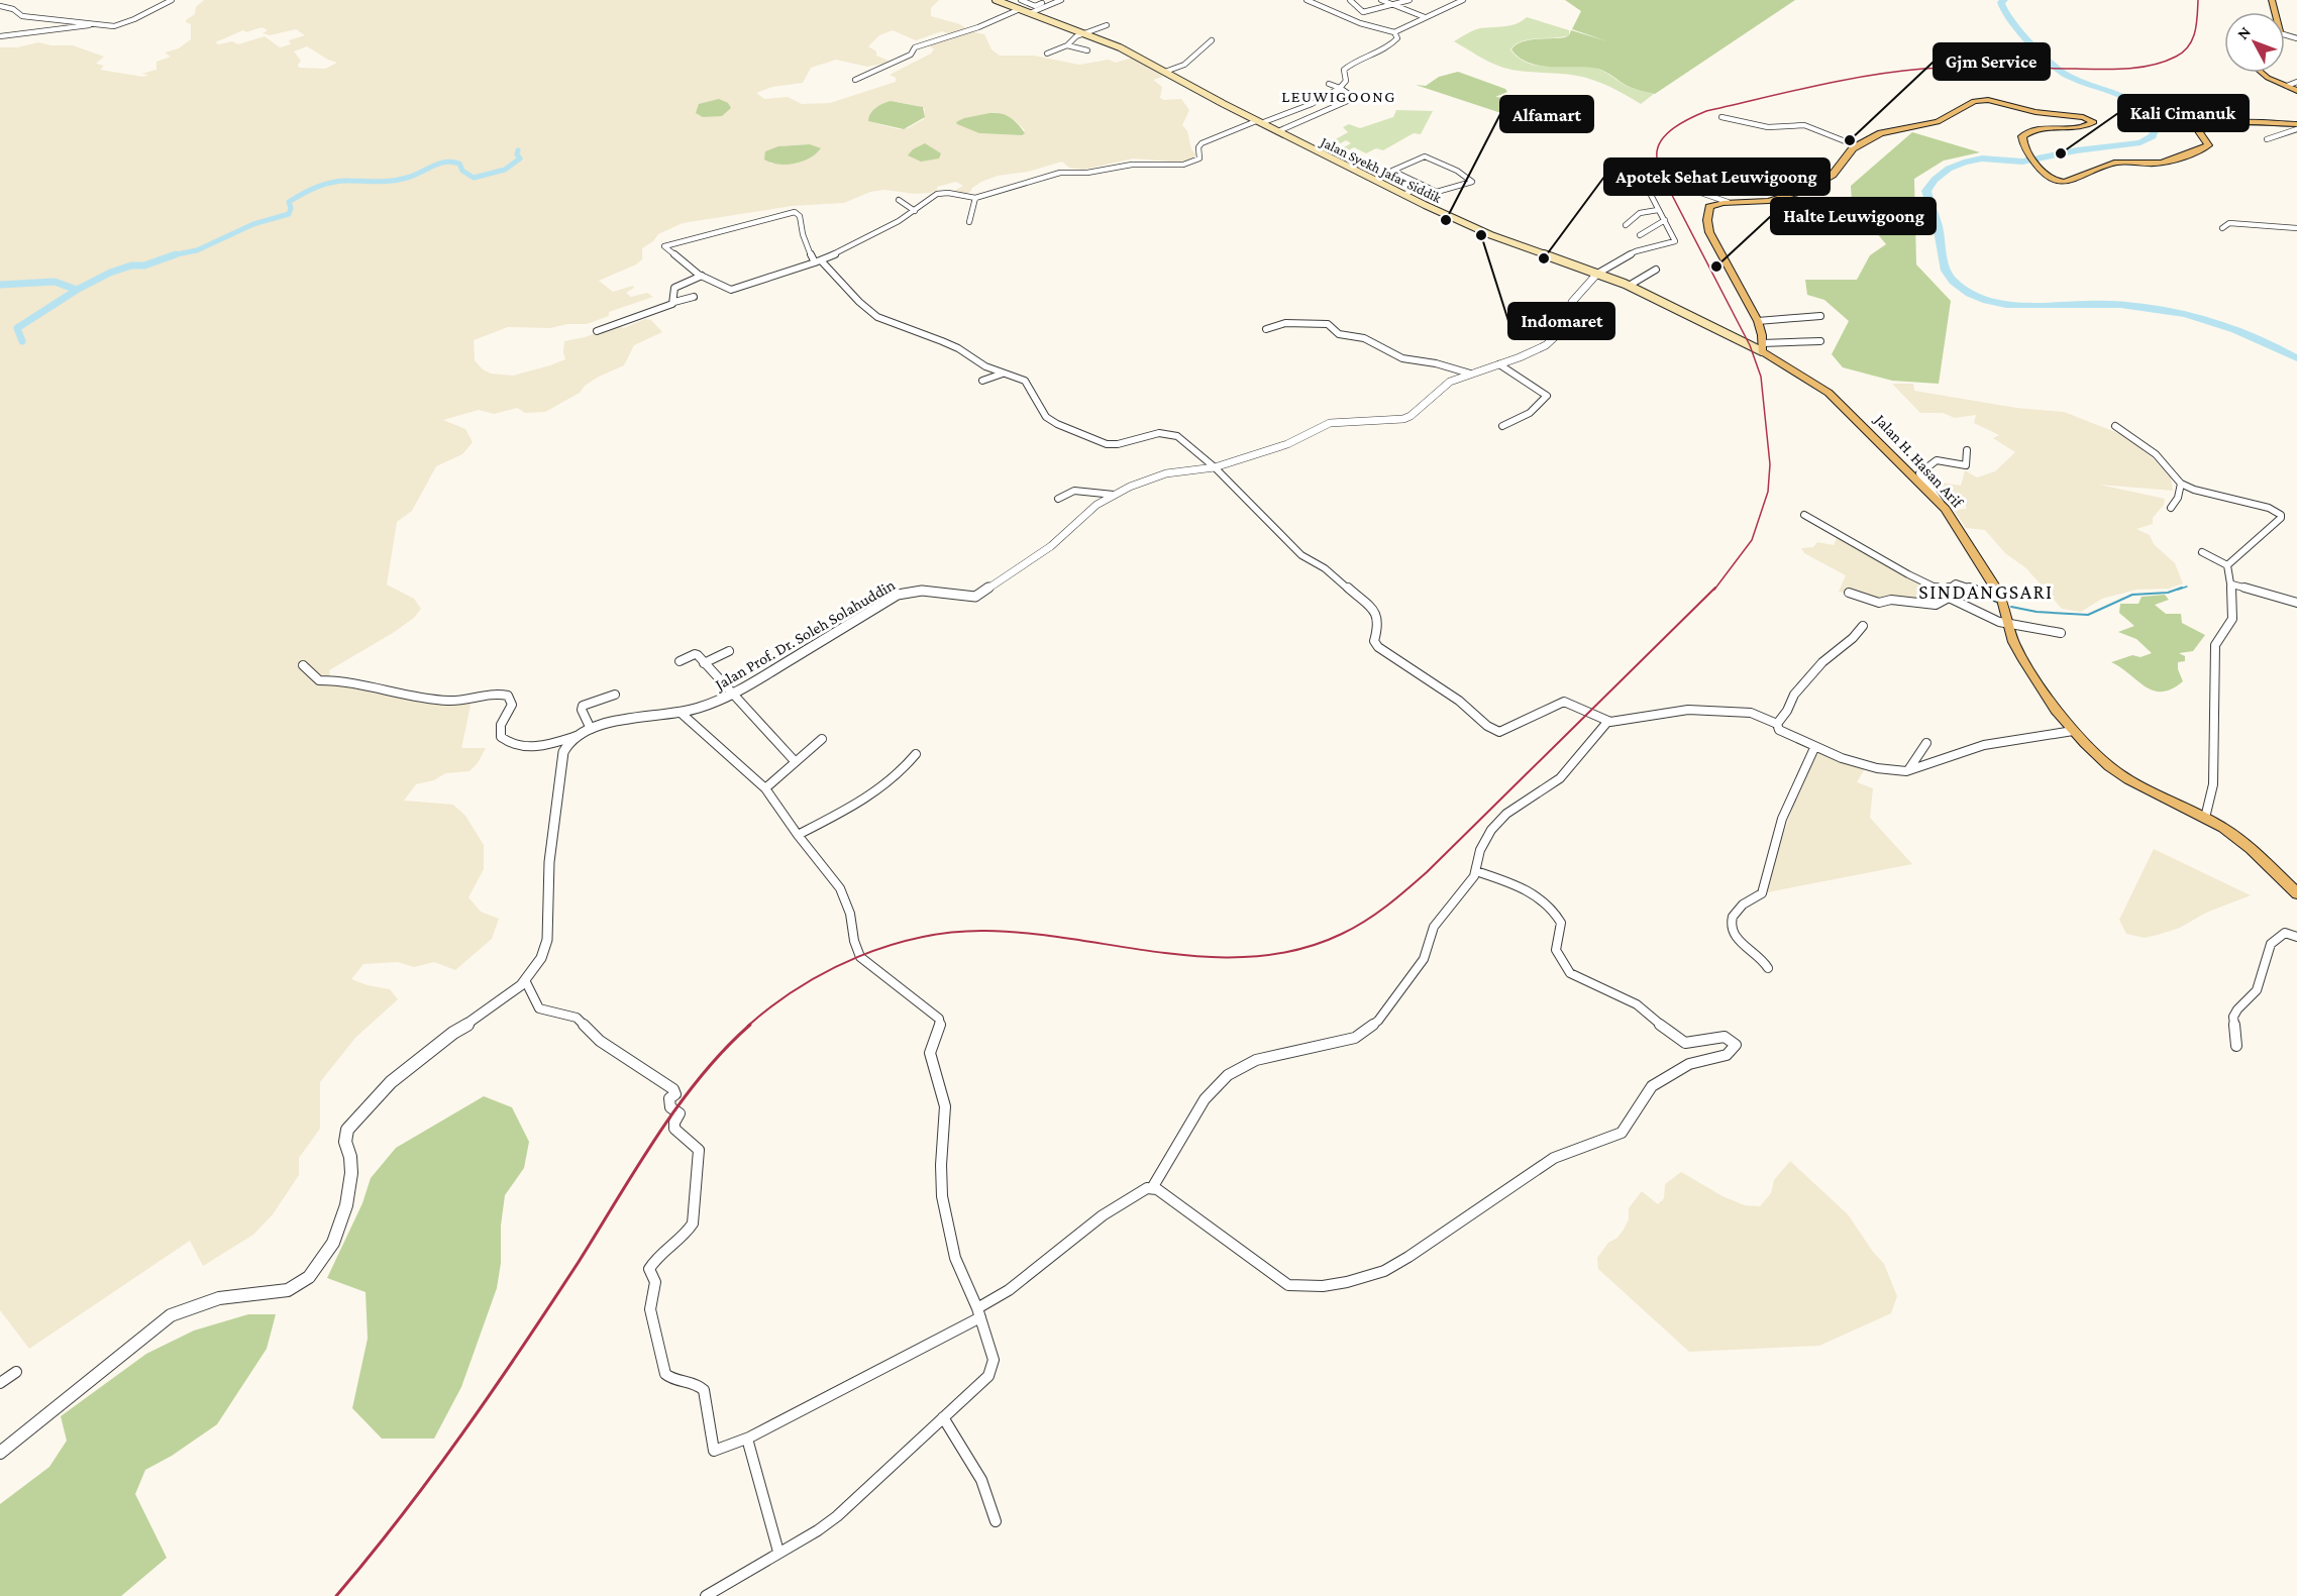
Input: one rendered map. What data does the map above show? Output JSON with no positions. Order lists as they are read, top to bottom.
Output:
{
  "streets": {
    "main road": ["Jalan Syekh Jafar Siddik", "Jalan H. Hasan Arif"],
    "street": ["Jalan Prof. Dr. Soleh Solahuddin"]
  },
  "crossings": [
    ["Jalan Syekh Jafar Siddik", "Jalan H. Hasan Arif"],
    ["Jalan Syekh Jafar Siddik", "Jalan Prof. Dr. Soleh Solahuddin"]
  ],
  "districts": ["LEUWIGOONG", "SINDANGSARI"],
  "places": [
    "Gjm Service",
    "Kali Cimanuk",
    "Alfamart",
    "Indomaret",
    "Apotek Sehat Leuwigoong",
    "Halte Leuwigoong"
  ],
  "north": "top left"
}
